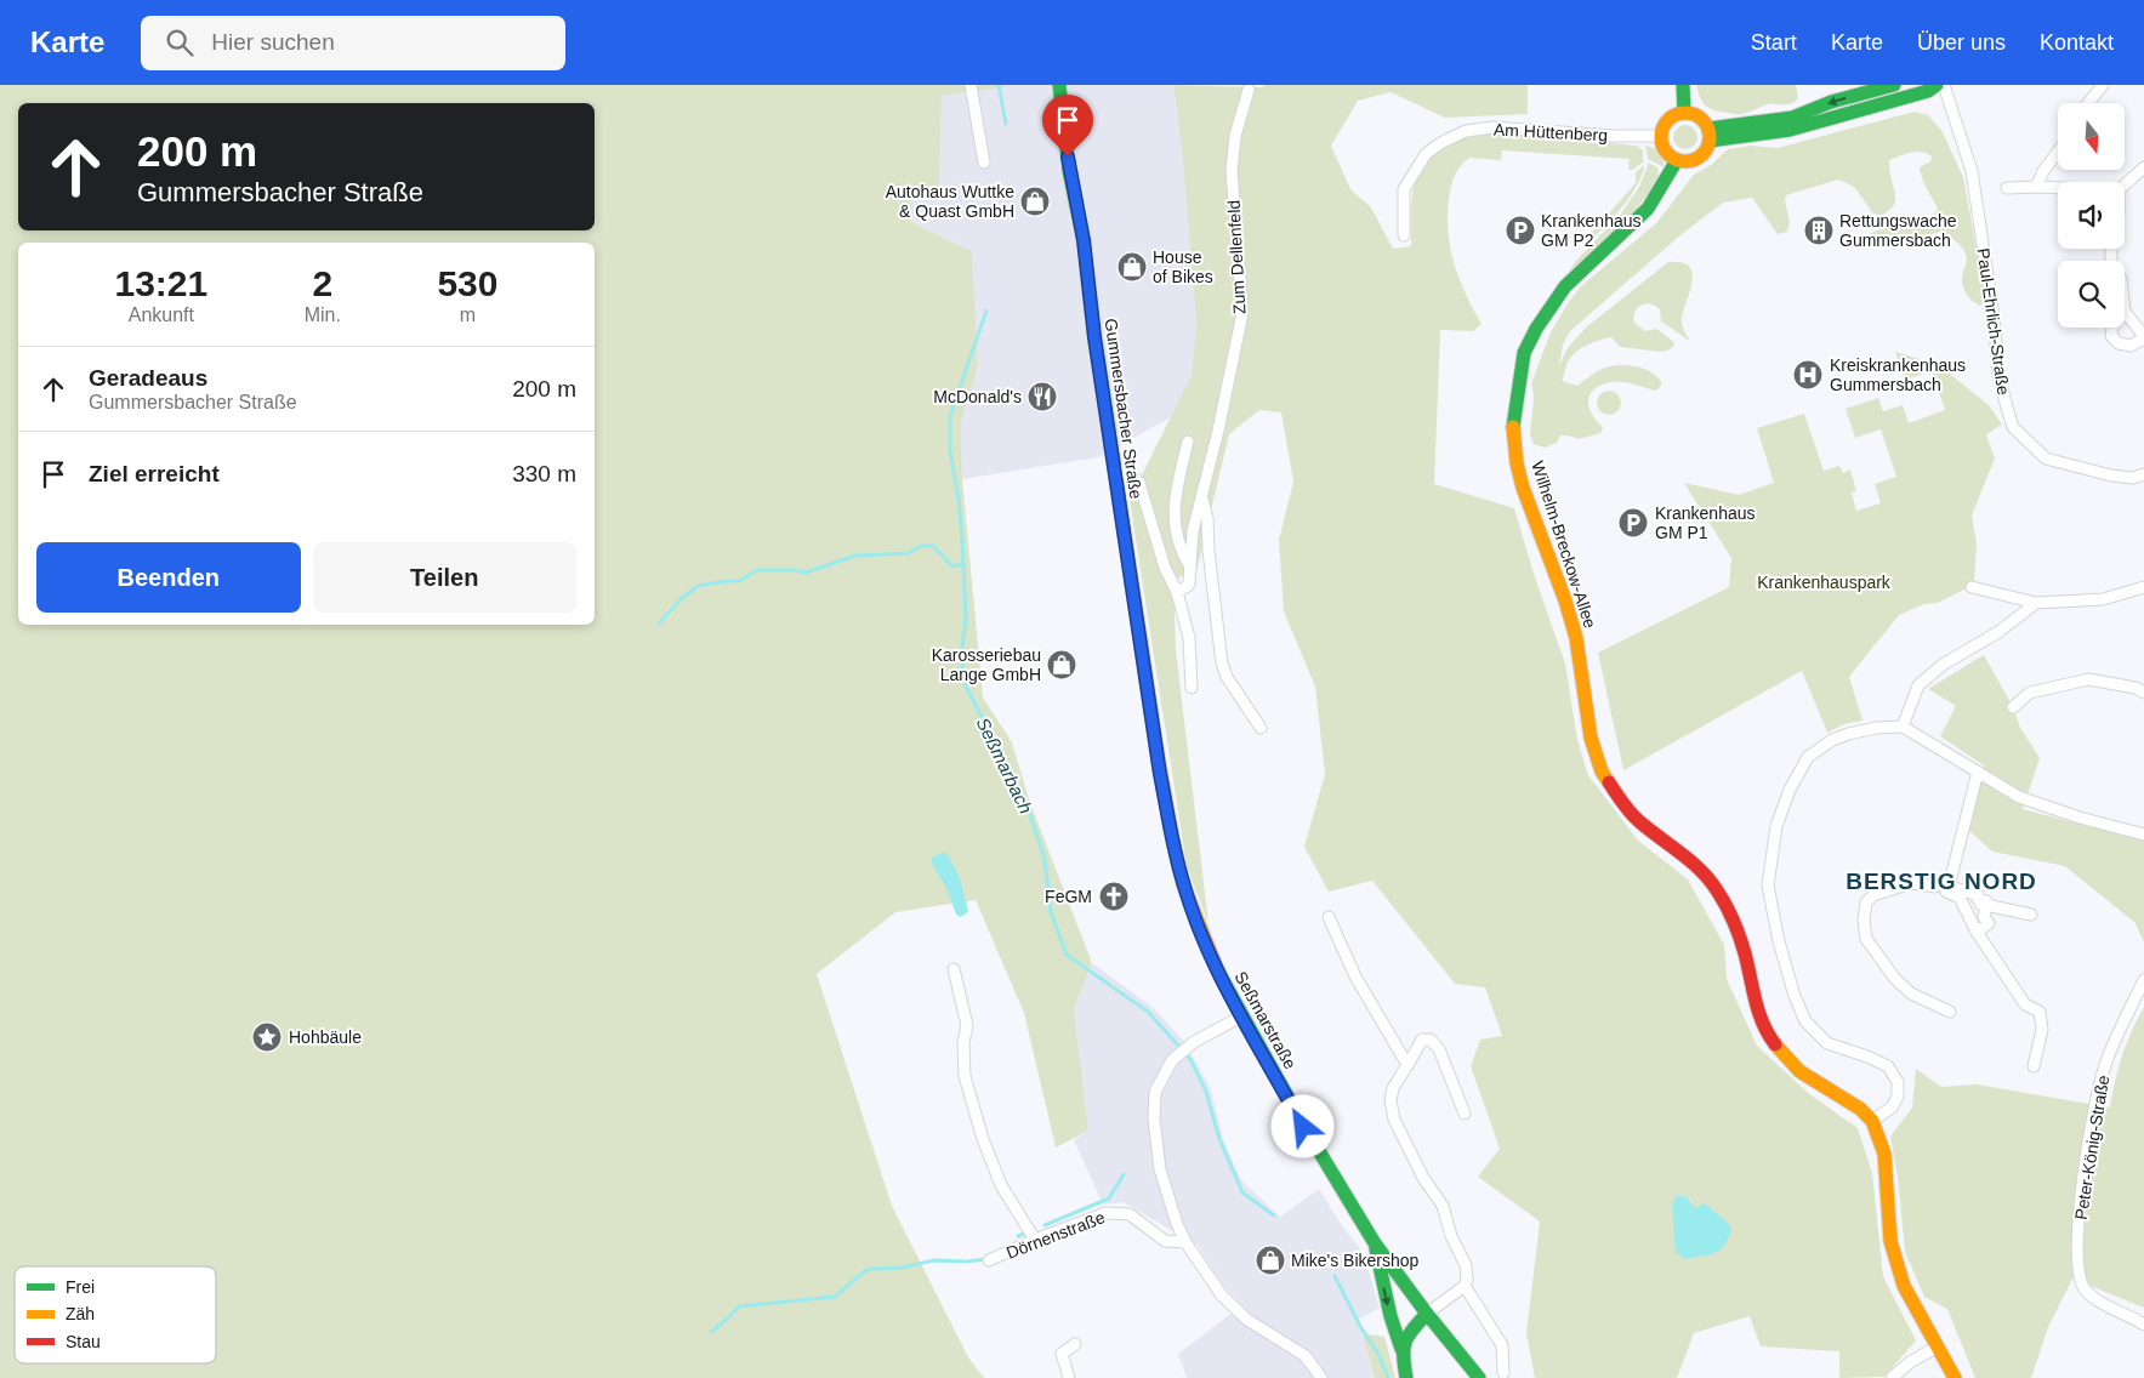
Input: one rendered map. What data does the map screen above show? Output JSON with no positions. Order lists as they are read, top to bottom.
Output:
{
  "streets": {
    "street": [
      "Am Hüttenberg",
      "Zum Dellenfeld",
      "Paul-Ehrlich-Straße",
      "Gummersbacher Straße",
      "Wilhelm-Breckow-Allee",
      "Seßmarstraße",
      "Peter-König-Straße",
      "Dörnenstraße"
    ]
  },
  "crossings": [
    ["Am Hüttenberg", "Wilhelm-Breckow-Allee"],
    ["Gummersbacher Straße", "Seßmarstraße"]
  ],
  "districts": ["BERSTIG NORD"],
  "water": ["Seßmarbach"],
  "parks": ["Krankenhauspark"],
  "places": {
    "shop": [
      "Autohaus Wuttke & Quast GmbH",
      "House of Bikes",
      "Karosseriebau Lange GmbH",
      "Mike's Bikershop"
    ],
    "parking": ["Krankenhaus GM P2", "Krankenhaus GM P1"],
    "building": ["Rettungswache Gummersbach"],
    "hospital": ["Kreiskrankenhaus Gummersbach"],
    "restaurant": ["McDonald's"],
    "church": ["FeGM"],
    "place": ["Hohbäule"]
  },
  "legend": ["Frei", "Zäh", "Stau"],
  "north": "bottom",
  "page": {
    "header": "Karte",
    "search": "Hier suchen",
    "nav": [
      "Start",
      "Karte",
      "Über uns",
      "Kontakt"
    ],
    "turn": ["200 m", "Gummersbacher Straße"],
    "eta": [
      "13:21",
      "Ankunft",
      "2",
      "Min.",
      "530",
      "m"
    ],
    "list": [
      {
        "name": "Geradeaus",
        "note": "Gummersbacher Straße",
        "value": "200 m"
      },
      {
        "name": "Ziel erreicht",
        "value": "330 m"
      }
    ],
    "buttons": ["Beenden", "Teilen"]
  }
}
